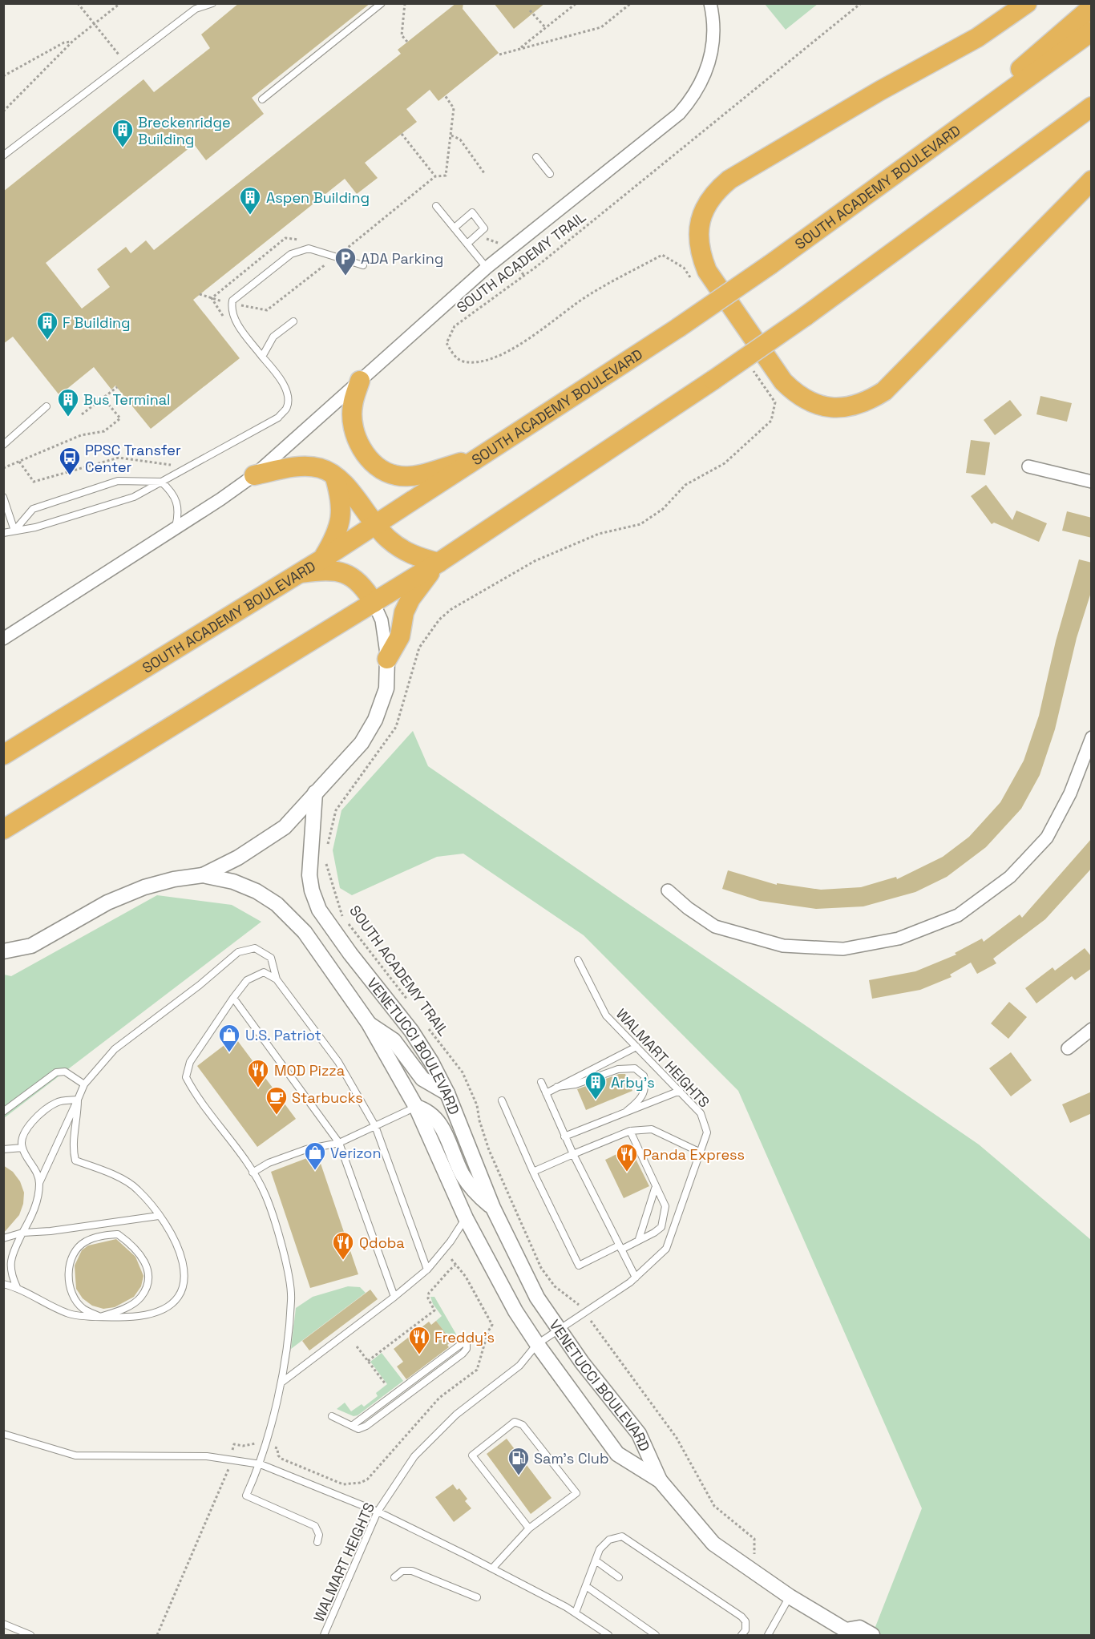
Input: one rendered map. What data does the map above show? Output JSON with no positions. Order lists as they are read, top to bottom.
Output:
{
  "streets": {
    "highway": ["SOUTH ACADEMY BOULEVARD"],
    "street": ["VENETUCCI BOULEVARD"],
    "lane": ["WALMART HEIGHTS"],
    "path": ["SOUTH ACADEMY TRAIL"]
  },
  "crossings": [
    ["SOUTH ACADEMY TRAIL", "VENETUCCI BOULEVARD"],
    ["SOUTH ACADEMY TRAIL", "WALMART HEIGHTS"],
    ["VENETUCCI BOULEVARD", "WALMART HEIGHTS"]
  ],
  "places": {
    "building": [
      "Breckenridge Building",
      "Aspen Building",
      "F Building",
      "Bus Terminal",
      "Arby's"
    ],
    "parking": ["ADA Parking"],
    "bus stop": ["PPSC Transfer Center"],
    "shop": ["U.S. Patriot", "Verizon"],
    "restaurant": [
      "MOD Pizza",
      "Panda Express",
      "Qdoba",
      "Freddy's"
    ],
    "cafe": ["Starbucks"],
    "fuel station": ["Sam's Club"]
  }
}
